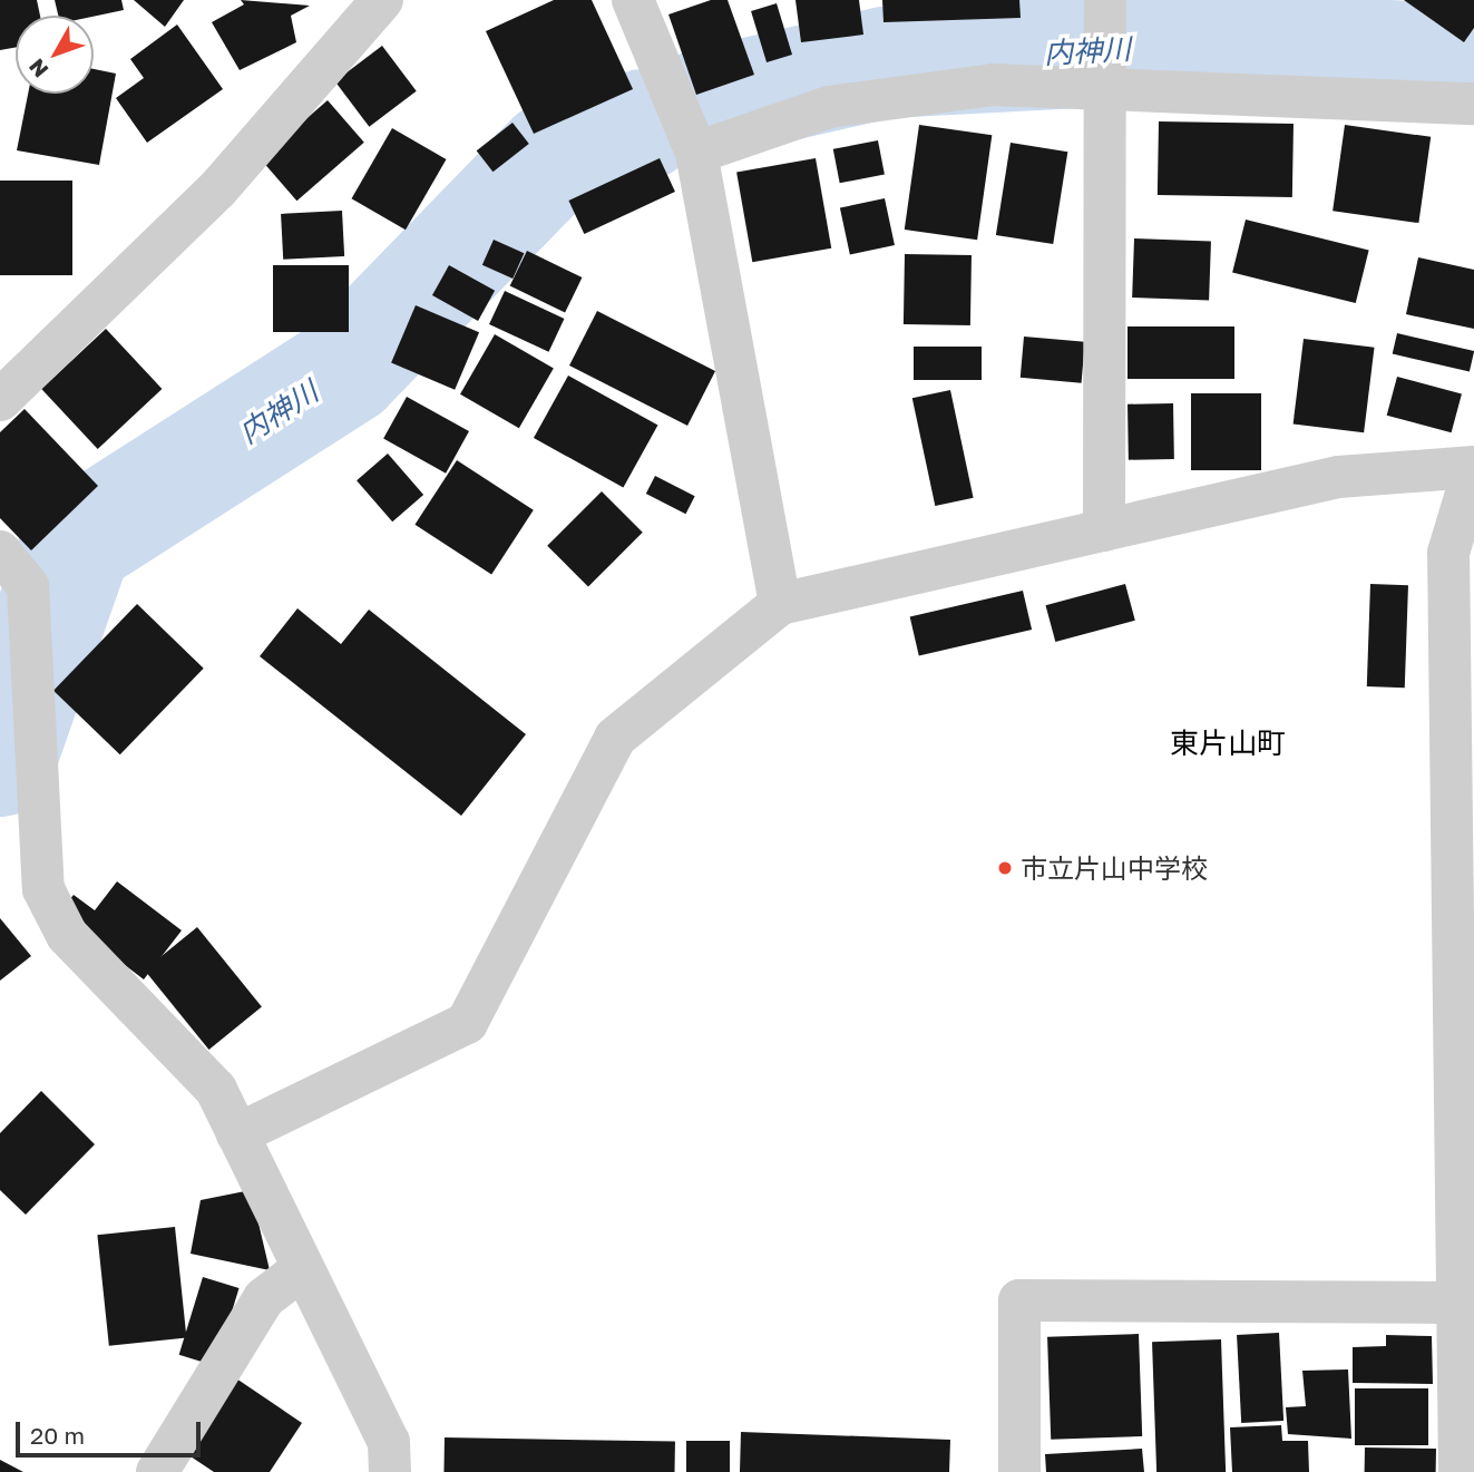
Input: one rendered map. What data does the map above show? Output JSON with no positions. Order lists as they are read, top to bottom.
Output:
{
  "districts": ["東片山町"],
  "water": ["内神川"],
  "places": ["市立片山中学校"],
  "scale_bar": "20 m",
  "north": "bottom left"
}
